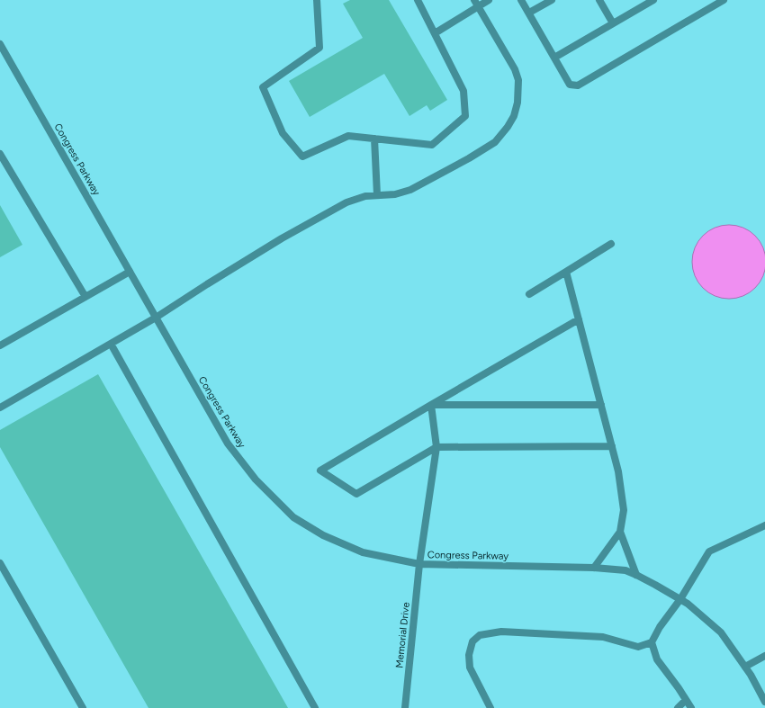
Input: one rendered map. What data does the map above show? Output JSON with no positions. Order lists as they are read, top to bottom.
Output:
{
  "streets": {
    "street": ["Congress Parkway", "Memorial Drive"]
  },
  "crossings": [
    ["Congress Parkway", "Memorial Drive"]
  ]
}
